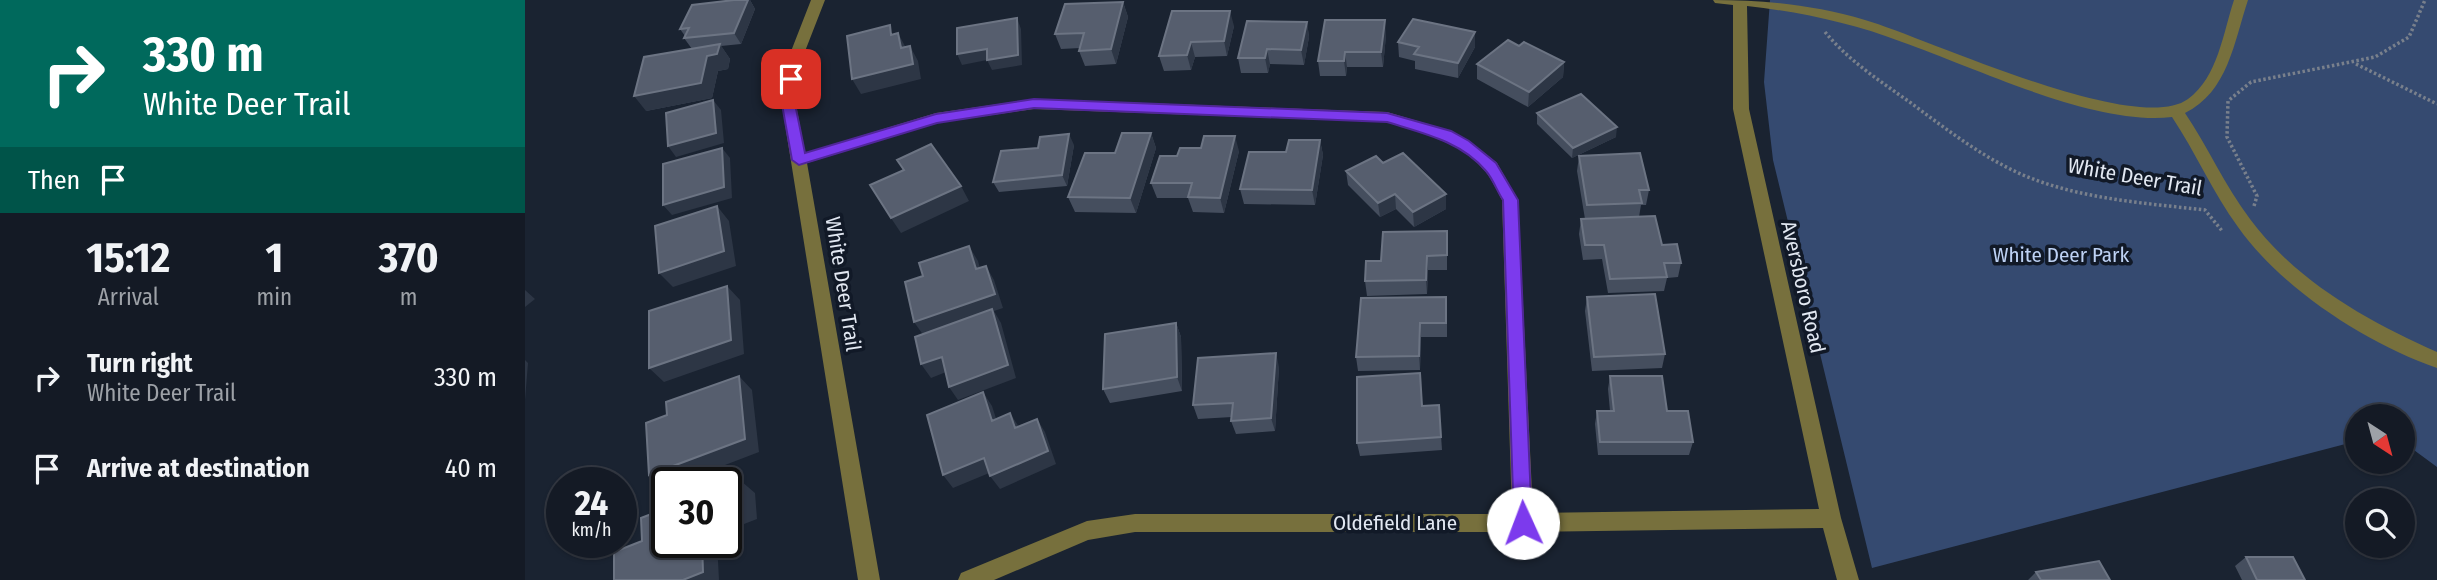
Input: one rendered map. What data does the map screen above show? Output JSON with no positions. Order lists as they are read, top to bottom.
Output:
{
  "streets": {
    "street": ["White Deer Trail", "Aversboro Road", "Oldefield Lane"]
  },
  "crossings": [
    ["Aversboro Road", "Oldefield Lane"]
  ],
  "parks": ["White Deer Park"],
  "north": "bottom right",
  "page": {
    "turn": ["330 m", "White Deer Trail"],
    "then": "Then",
    "eta": [
      "15:12",
      "Arrival",
      "1",
      "min",
      "370",
      "m"
    ],
    "list": [
      {
        "name": "Turn right",
        "note": "White Deer Trail",
        "value": "330 m"
      },
      {
        "name": "Arrive at destination",
        "value": "40 m"
      }
    ],
    "speed": "24 km/h",
    "limit": "30"
  }
}
